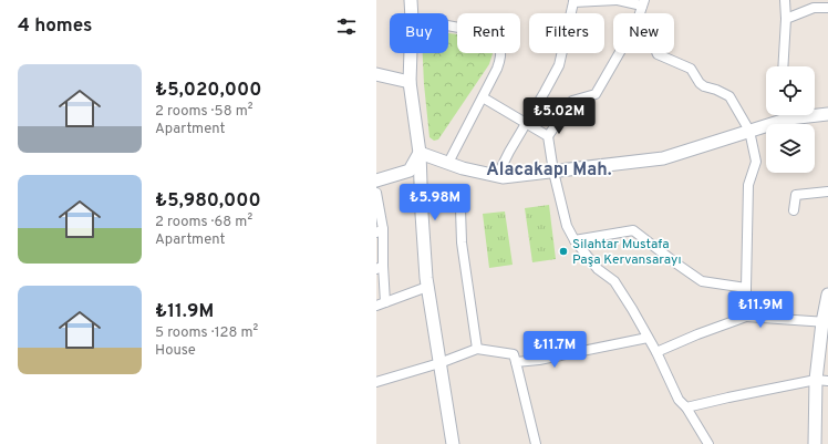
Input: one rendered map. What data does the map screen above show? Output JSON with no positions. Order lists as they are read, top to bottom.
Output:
{
  "districts": ["Alacakapı Mah."],
  "places": ["Silahtar Mustafa Paşa Kervansarayı"],
  "page": {
    "heading": "4 homes",
    "chip": [
      "Buy",
      "Rent",
      "Filters",
      "New"
    ],
    "list": [
      {
        "name": "₺5,020,000",
        "note": "2 rooms · 58 m² · Apartment"
      },
      {
        "name": "₺5,980,000",
        "note": "2 rooms · 68 m² · Apartment"
      },
      {
        "name": "₺11.9M",
        "note": "5 rooms · 128 m² · House"
      }
    ],
    "price": [
      "₺5.02M",
      "₺5.98M",
      "₺11.9M",
      "₺11.7M"
    ]
  }
}
